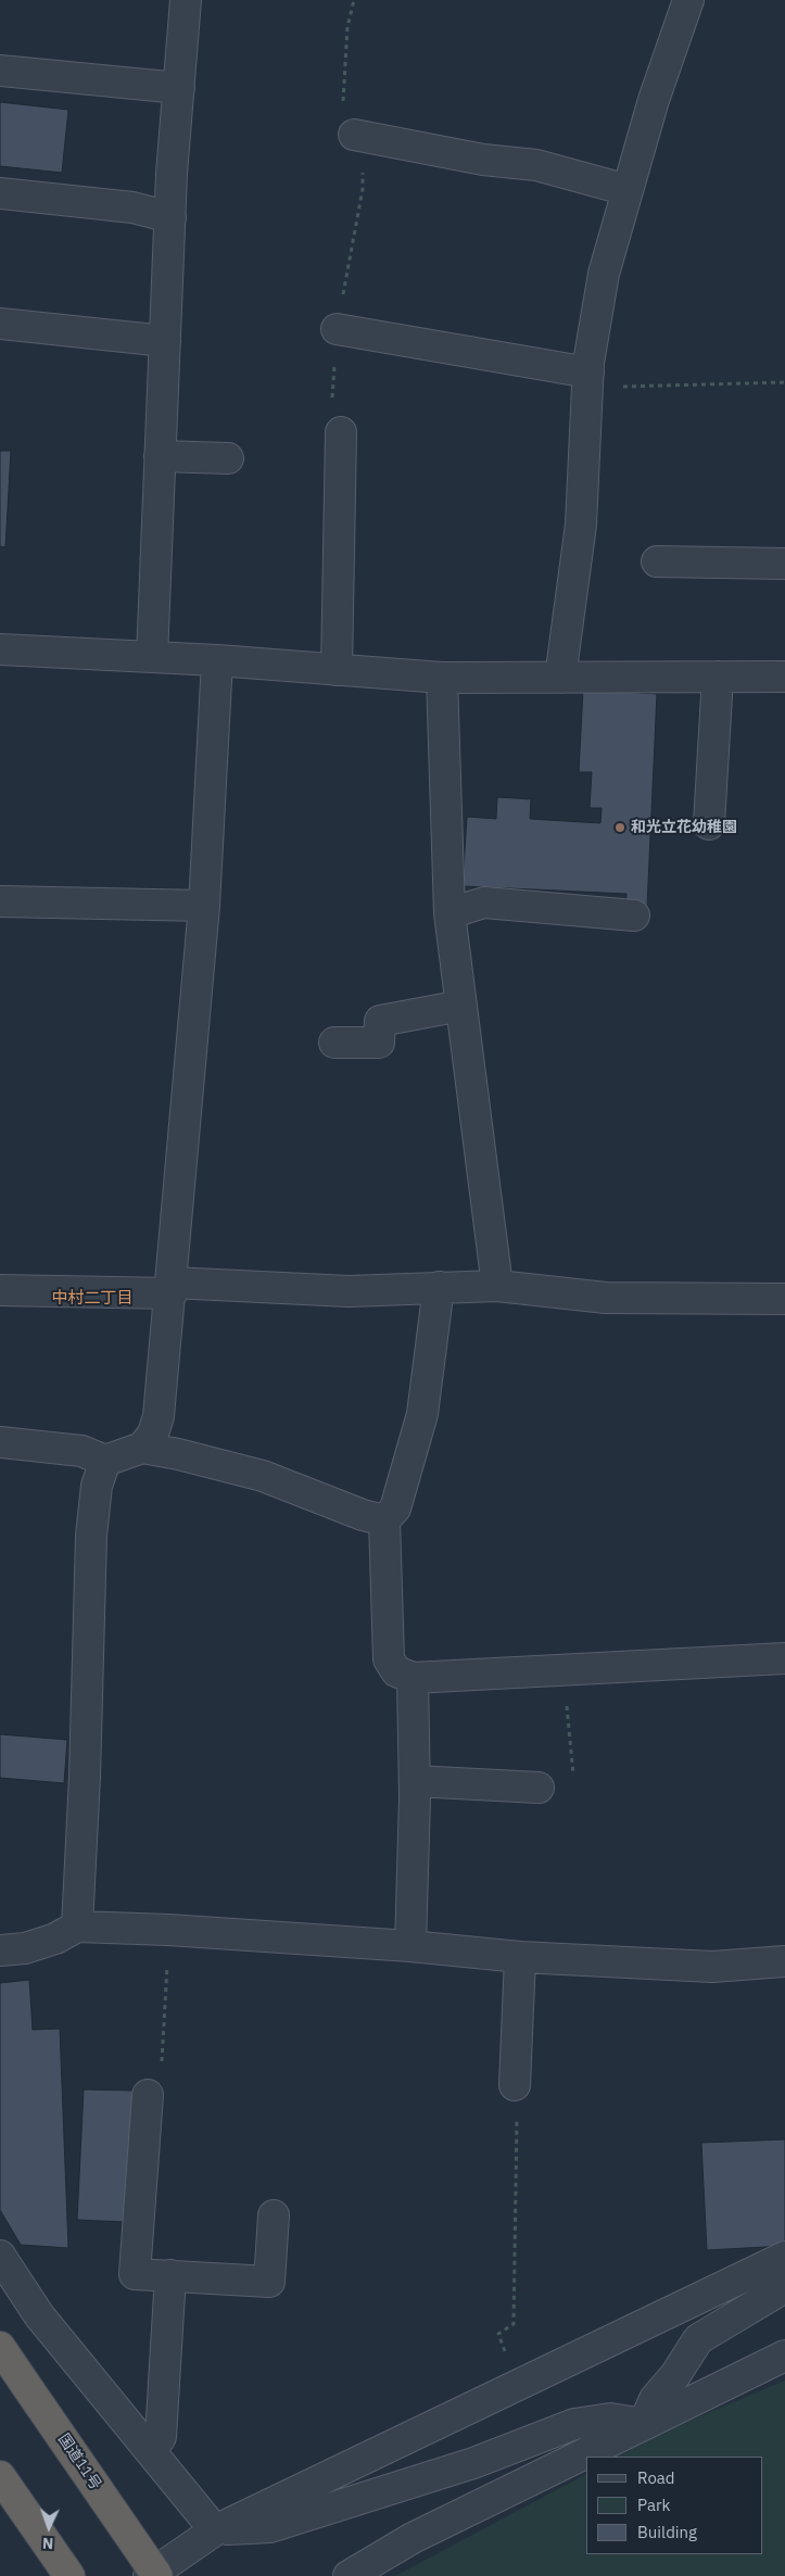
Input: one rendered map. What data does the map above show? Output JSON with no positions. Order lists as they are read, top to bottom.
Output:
{
  "streets": {
    "highway": ["国道11号"]
  },
  "districts": ["中村二丁目"],
  "places": ["和光立花幼稚園"],
  "legend": ["Road", "Park", "Building"],
  "north": "bottom"
}
